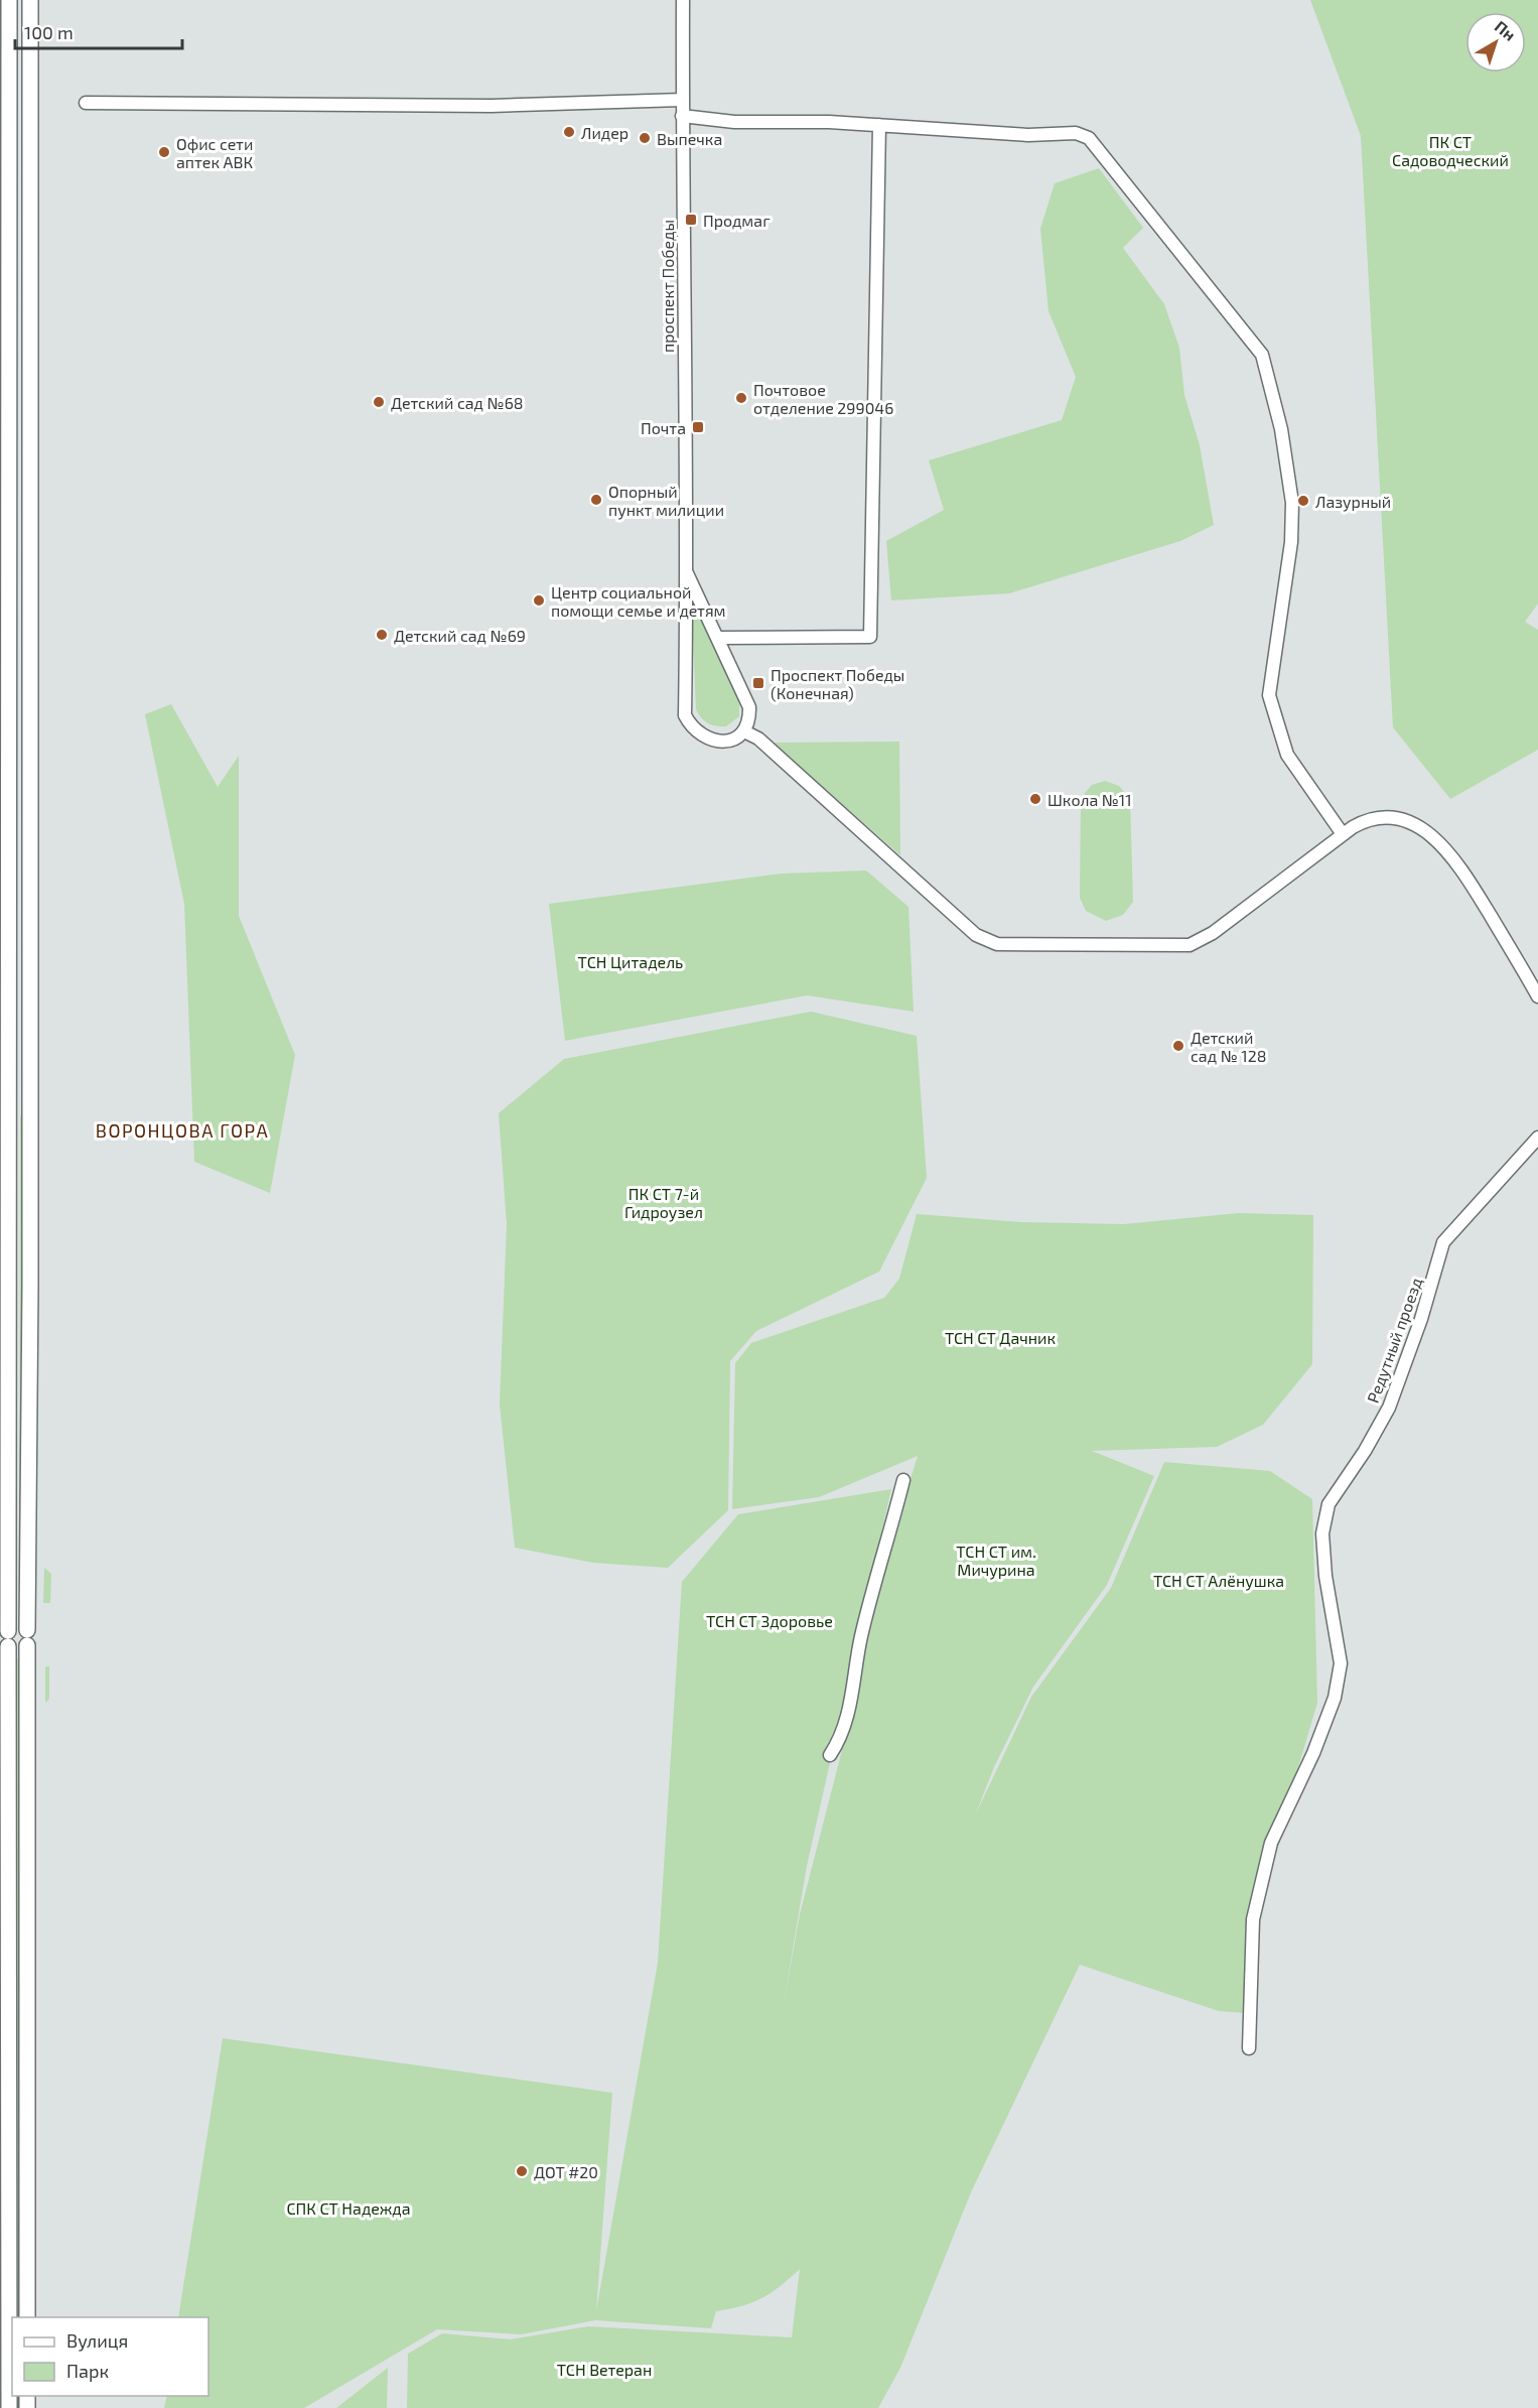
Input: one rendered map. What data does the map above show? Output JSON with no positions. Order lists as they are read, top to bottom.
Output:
{
  "streets": {
    "street": ["проспект Победы", "Редутный проезд"]
  },
  "districts": ["ВОРОНЦОВА ГОРА"],
  "parks": [
    "ПК СТ Садоводческий",
    "ТСН Цитадель",
    "ПК СТ 7-й Гидроузел",
    "ТСН СТ Дачник",
    "ТСН СТ им. Мичурина",
    "ТСН СТ Алёнушка",
    "ТСН СТ Здоровье",
    "СПК СТ Надежда",
    "ТСН Ветеран"
  ],
  "places": {
    "other": [
      "Лидер",
      "Выпечка",
      "Офис сети аптек АВК",
      "Почтовое отделение 299046",
      "Детский сад №68",
      "Опорный пункт милиции",
      "Лазурный",
      "Центр социальной помощи семье и детям",
      "Детский сад №69",
      "Школа №11",
      "Детский сад № 128",
      "ДОТ #20"
    ],
    "transit": ["Продмаг", "Почта", "Проспект Победы (Конечная)"]
  },
  "legend": ["Вулиця", "Парк"],
  "scale_bar": "100 m",
  "north": "top right"
}
